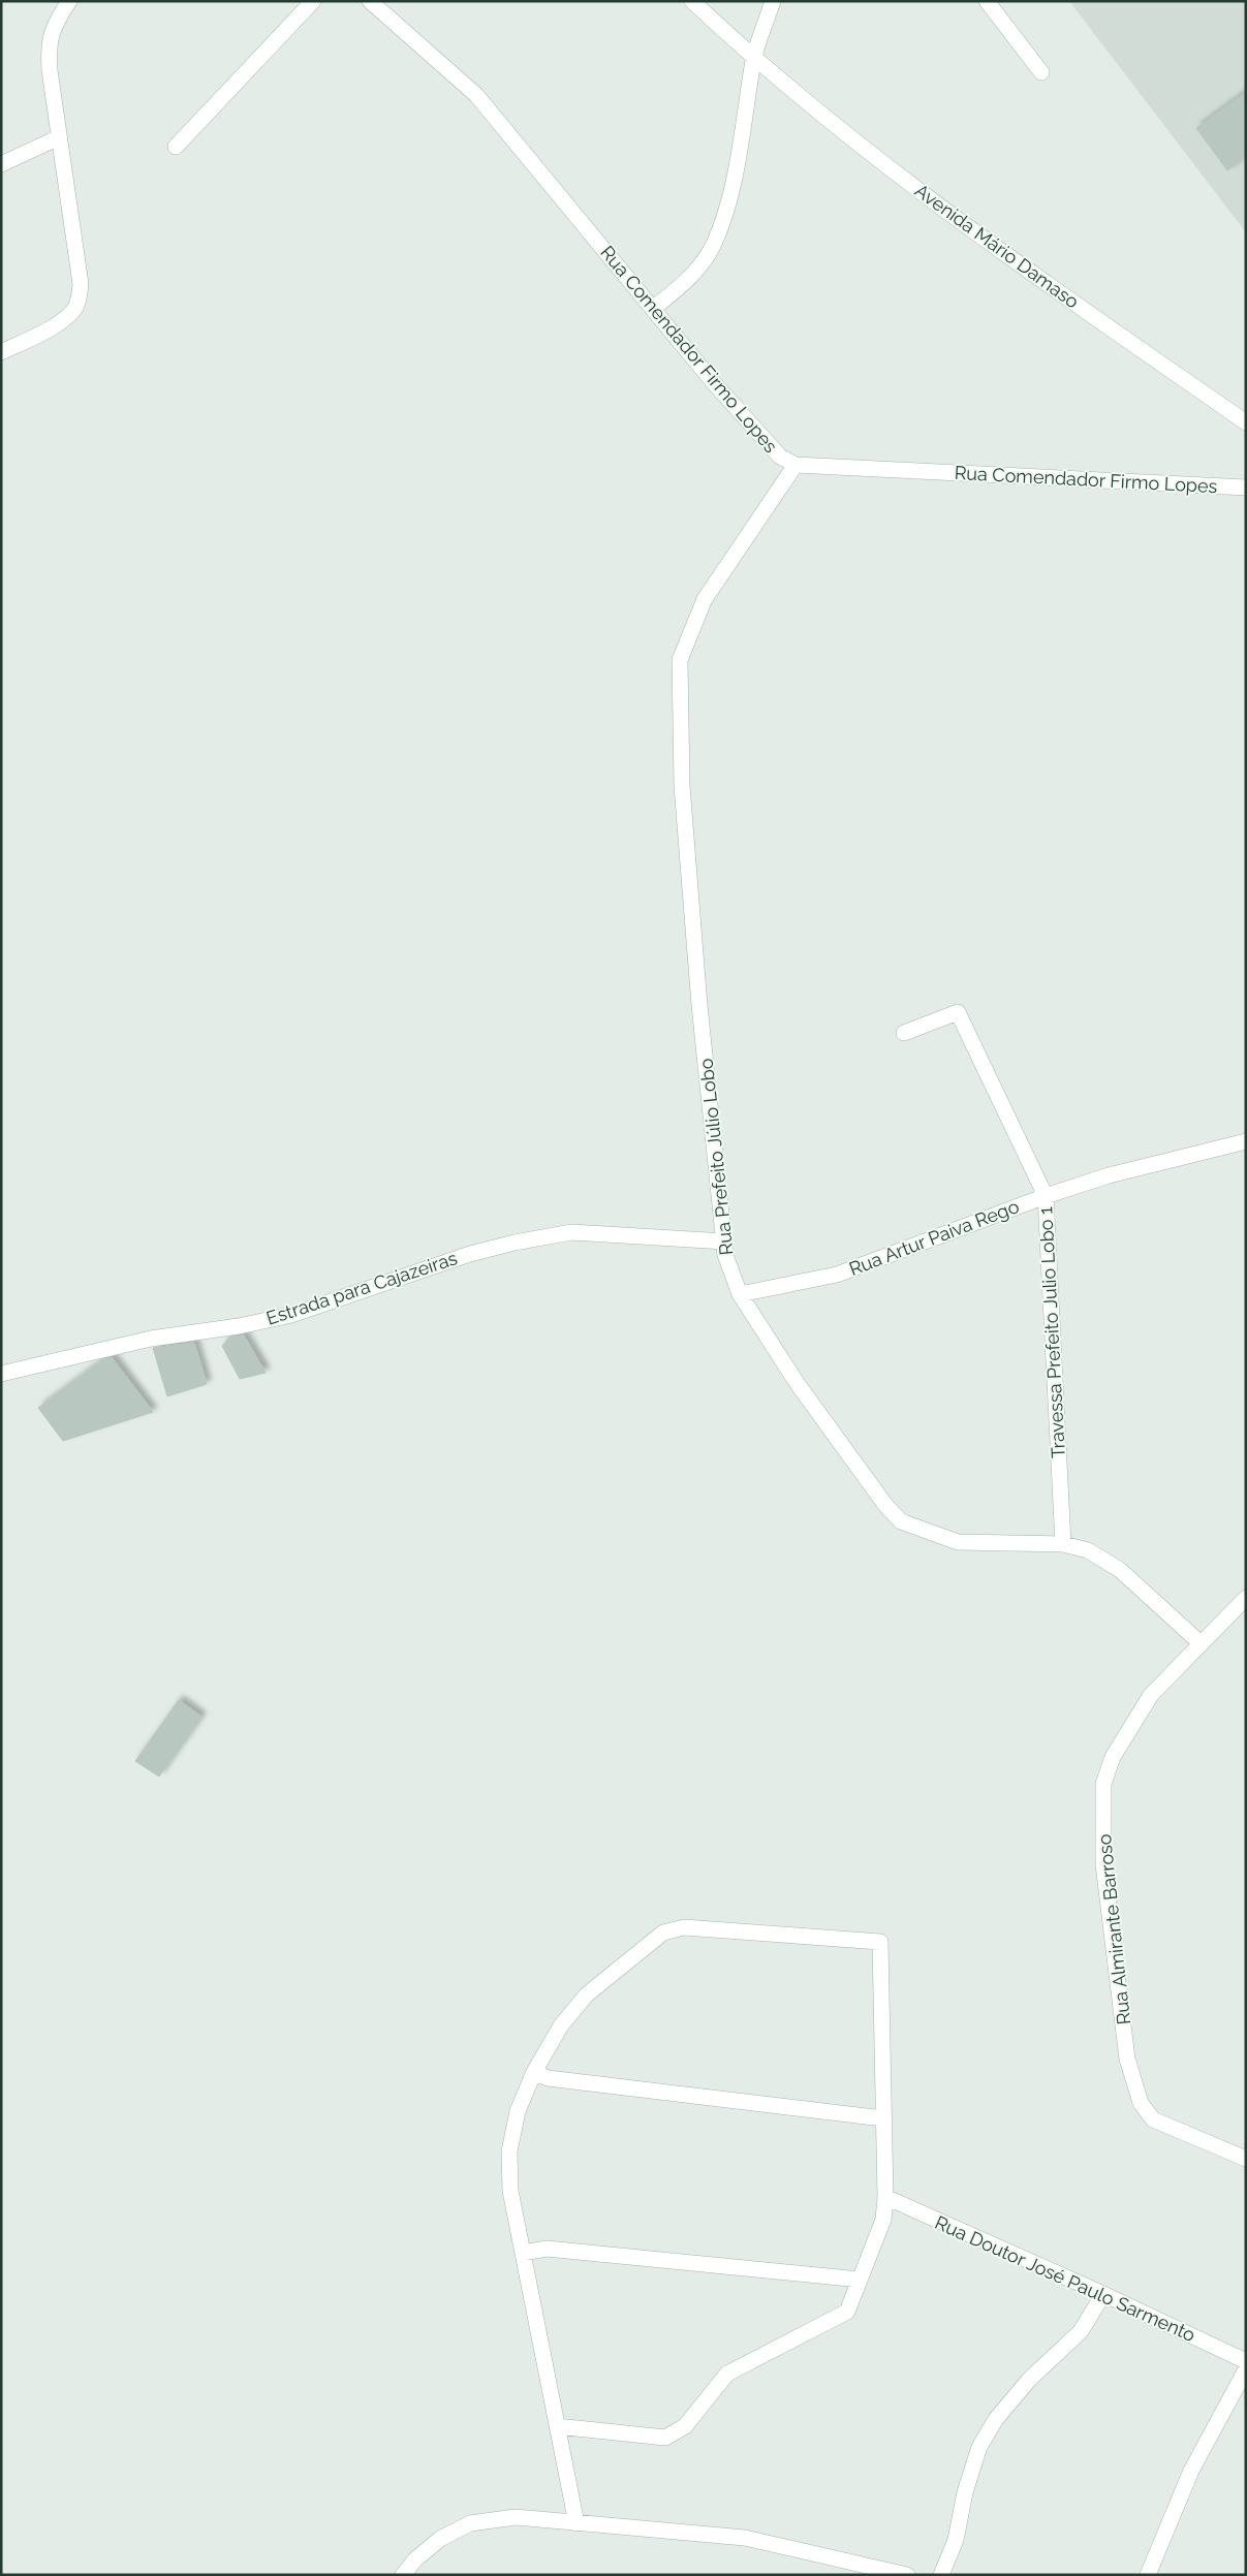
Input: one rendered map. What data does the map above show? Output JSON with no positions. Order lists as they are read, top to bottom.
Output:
{
  "streets": {
    "street": [
      "Avenida Mário Damaso",
      "Rua Comendador Firmo Lopes",
      "Rua Prefeito Júlio Lobo",
      "Rua Artur Paiva Rego",
      "Estrada para Cajazeiras",
      "Travessa Prefeito Julio Lobo 1",
      "Rua Almirante Barroso",
      "Rua Doutor José Paulo Sarmento"
    ]
  },
  "crossings": [
    ["Rua Comendador Firmo Lopes", "Rua Prefeito Júlio Lobo"],
    ["Rua Prefeito Júlio Lobo", "Rua Artur Paiva Rego"],
    ["Rua Prefeito Júlio Lobo", "Estrada para Cajazeiras"],
    ["Rua Prefeito Júlio Lobo", "Travessa Prefeito Julio Lobo 1"],
    ["Rua Prefeito Júlio Lobo", "Rua Almirante Barroso"],
    ["Rua Artur Paiva Rego", "Travessa Prefeito Julio Lobo 1"]
  ]
}
